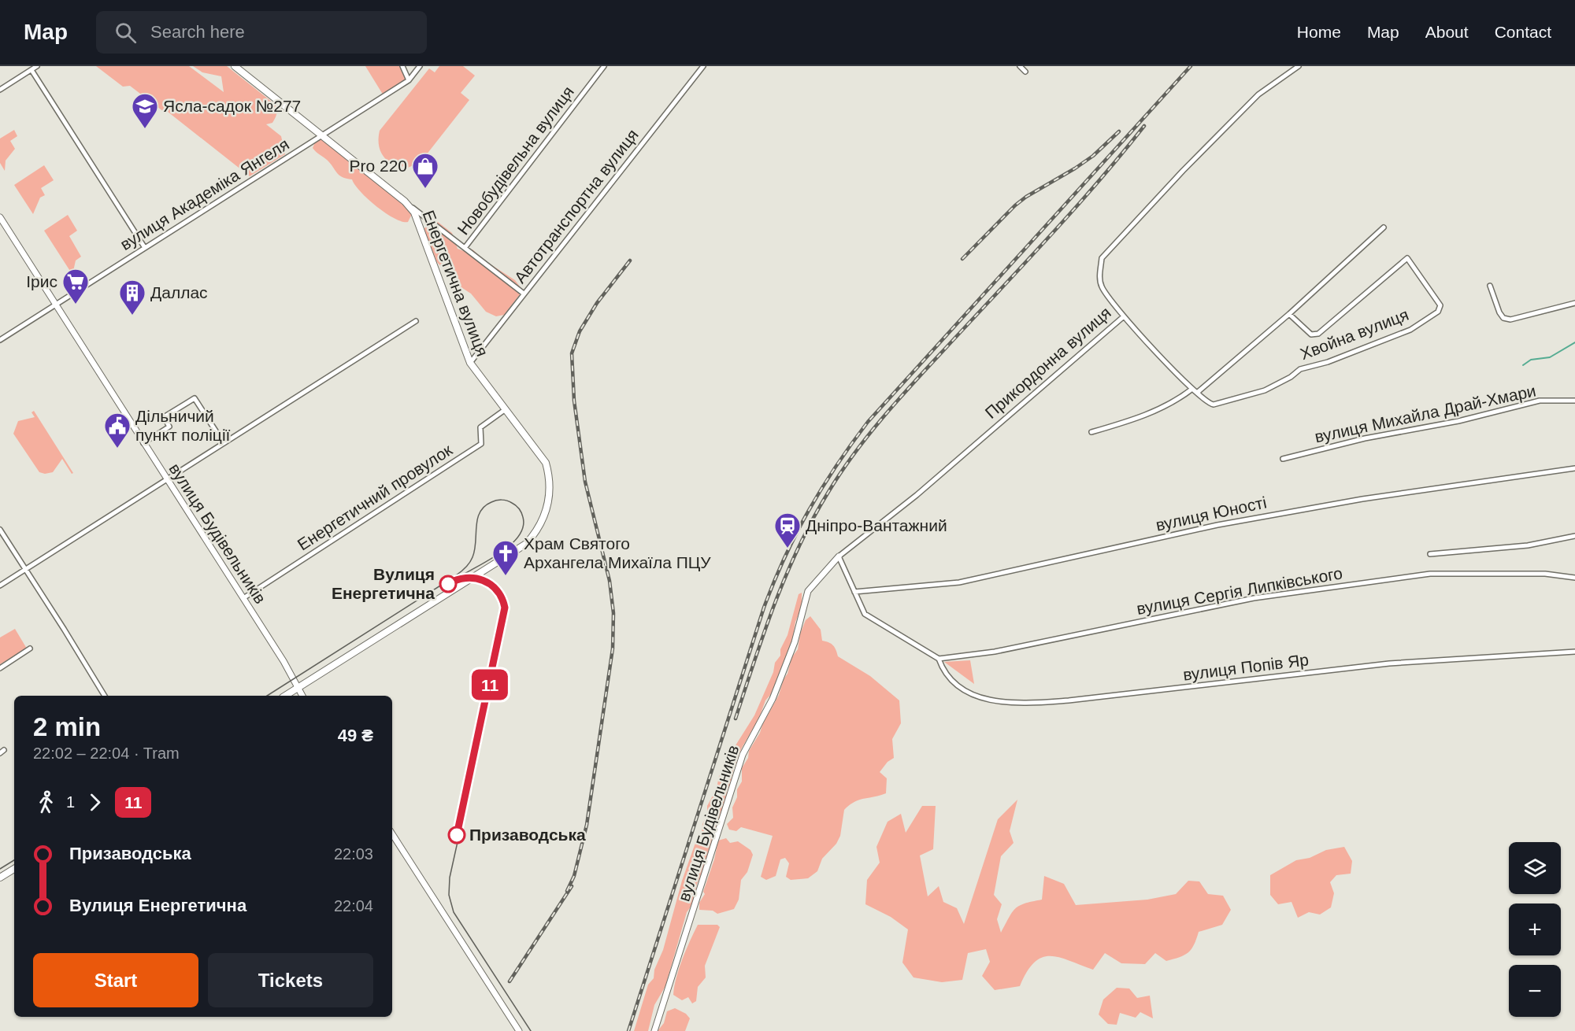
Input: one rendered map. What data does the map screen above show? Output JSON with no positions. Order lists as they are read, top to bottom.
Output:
{
  "streets": {
    "main road": ["Енергетична вулиця"],
    "street": [
      "Новобудівельна вулиця",
      "вулиця Академіка Янгеля",
      "Автотранспортна вулиця",
      "Хвойна вулиця",
      "Прикордонна вулиця",
      "вулиця Михайла Драй-Хмари",
      "Енергетичний провулок",
      "вулиця Юності",
      "вулиця Будівельників",
      "вулиця Сергія Липківського",
      "вулиця Попів Яр"
    ]
  },
  "crossings": [
    ["Новобудівельна вулиця", "Енергетична вулиця"],
    ["вулиця Академіка Янгеля", "Енергетична вулиця"],
    ["вулиця Академіка Янгеля", "вулиця Будівельників"],
    ["Автотранспортна вулиця", "Енергетична вулиця"],
    ["Енергетична вулиця", "Енергетичний провулок"],
    ["Енергетична вулиця", "вулиця Будівельників"],
    ["Прикордонна вулиця", "вулиця Будівельників"],
    ["Енергетичний провулок", "вулиця Будівельників"],
    ["вулиця Сергія Липківського", "вулиця Попів Яр"]
  ],
  "places": {
    "school or university": ["Ясла-садок №277"],
    "shop": ["Pro 220"],
    "supermarket": ["Ірис"],
    "building": ["Даллас"],
    "public building": ["Дільничий пункт поліції"],
    "station": ["Дніпро-Вантажний"],
    "church": ["Храм Святого Архангела Михаїла ПЦУ"],
    "other": ["Вулиця Енергетична", "Призаводська"]
  },
  "lines": ["tram line 11"],
  "page": {
    "header": "Map",
    "search": "Search here",
    "nav": [
      "Home",
      "Map",
      "About",
      "Contact"
    ],
    "on_map": "11",
    "heading": ["2 min", "22:02 – 22:04 · Tram", "49 ₴"],
    "legs": ["1", "11"],
    "list": [
      {
        "name": "Призаводська",
        "value": "22:03"
      },
      {
        "name": "Вулиця Енергетична",
        "value": "22:04"
      }
    ],
    "map_buttons": ["+", "−"],
    "buttons": ["Start", "Tickets"]
  }
}
